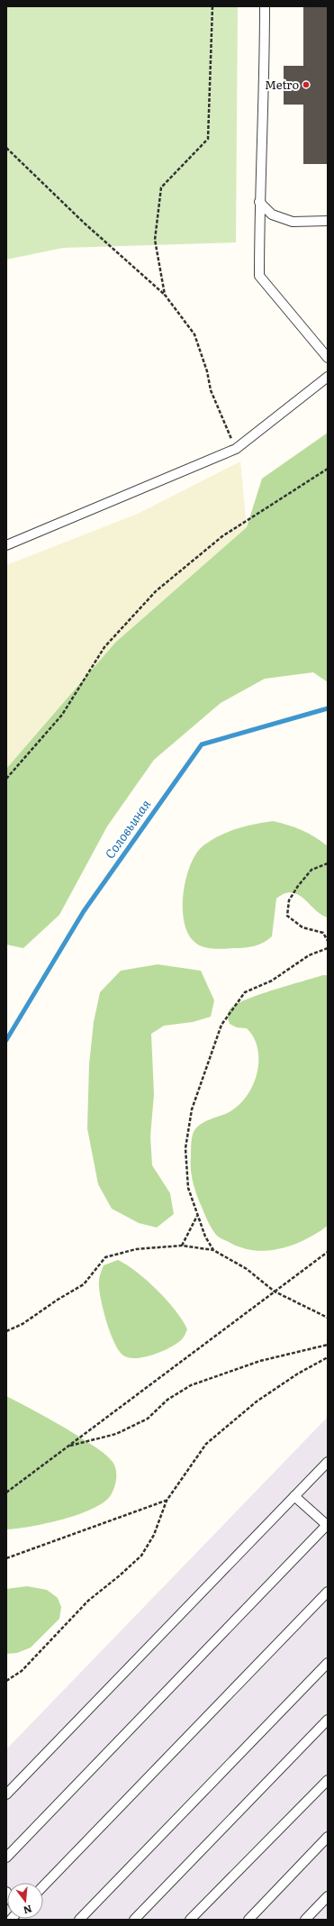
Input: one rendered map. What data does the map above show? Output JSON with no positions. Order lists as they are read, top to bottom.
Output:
{
  "water": ["Соловьиная"],
  "places": ["Metro"],
  "north": "bottom"
}
